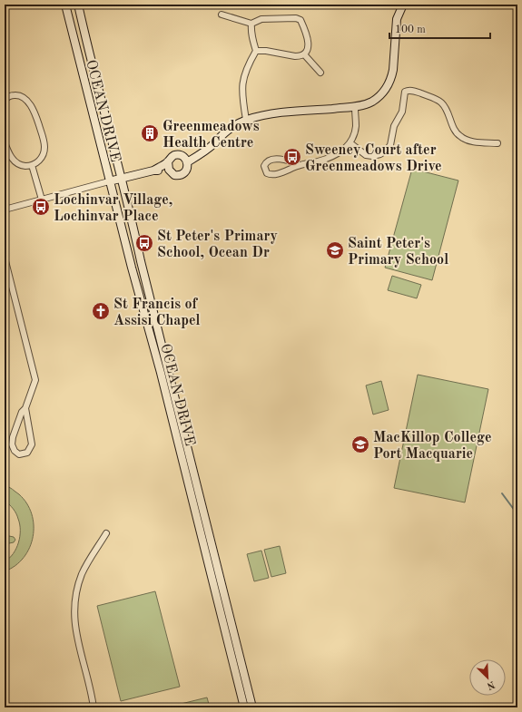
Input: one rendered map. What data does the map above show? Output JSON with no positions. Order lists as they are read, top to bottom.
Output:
{
  "streets": {
    "main road": ["OCEAN DRIVE"]
  },
  "places": {
    "building": ["Greenmeadows Health Centre"],
    "bus stop": ["Sweeney Court after Greenmeadows Drive", "Lochinvar Village, Lochinvar Place", "St Peter's Primary School, Ocean Dr"],
    "school or university": ["Saint Peter's Primary School", "MacKillop College Port Macquarie"],
    "church": ["St Francis of Assisi Chapel"]
  },
  "scale_bar": "100 m",
  "north": "bottom right"
}
